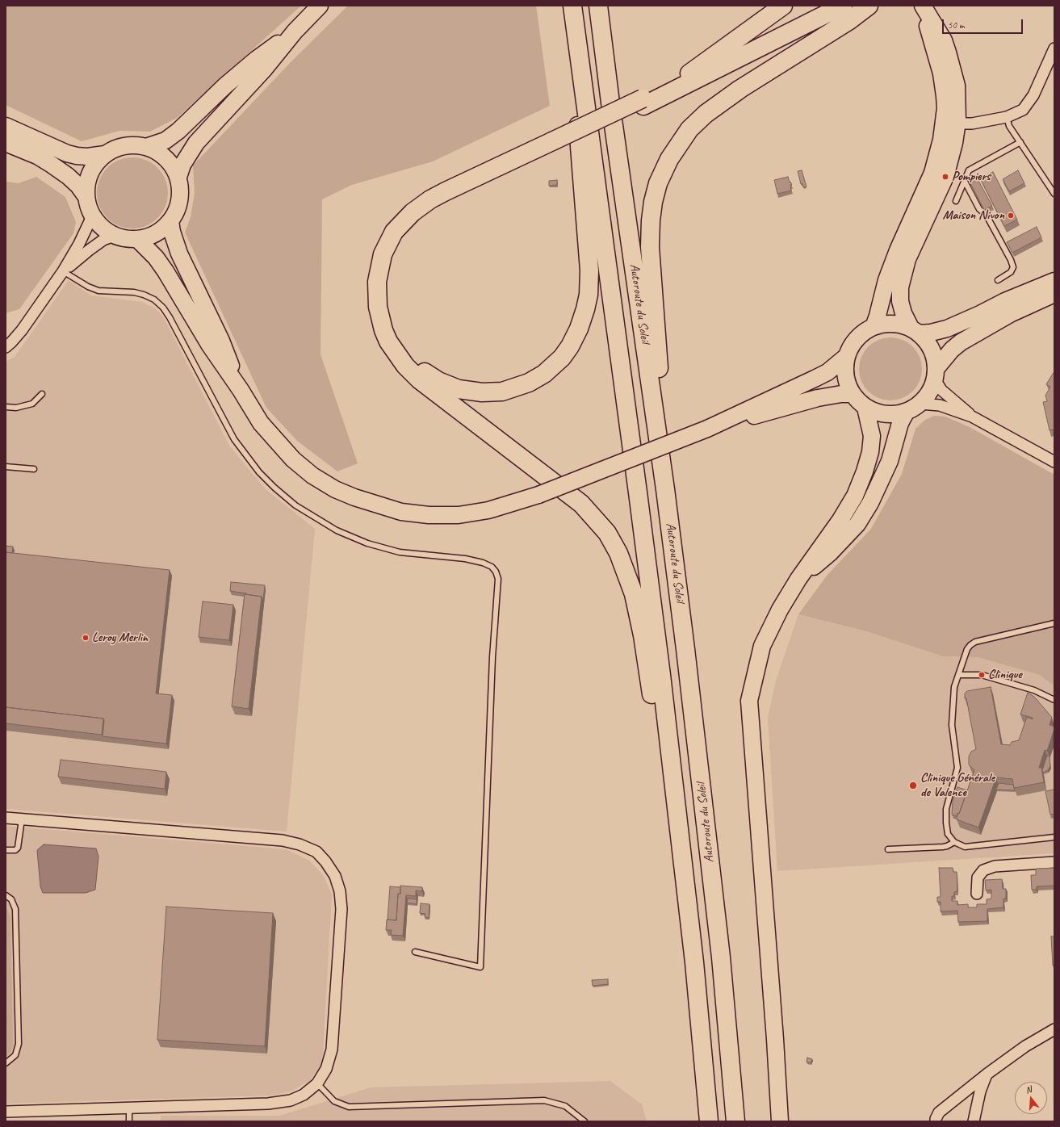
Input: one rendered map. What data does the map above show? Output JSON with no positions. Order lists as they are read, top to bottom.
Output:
{
  "streets": {
    "highway": ["Autoroute du Soleil"]
  },
  "places": [
    "Pompiers",
    "Maison Nivon",
    "Leroy Merlin",
    "Clinique",
    "Clinique Générale de Valence"
  ],
  "scale_bar": "50 m",
  "north": "top"
}
